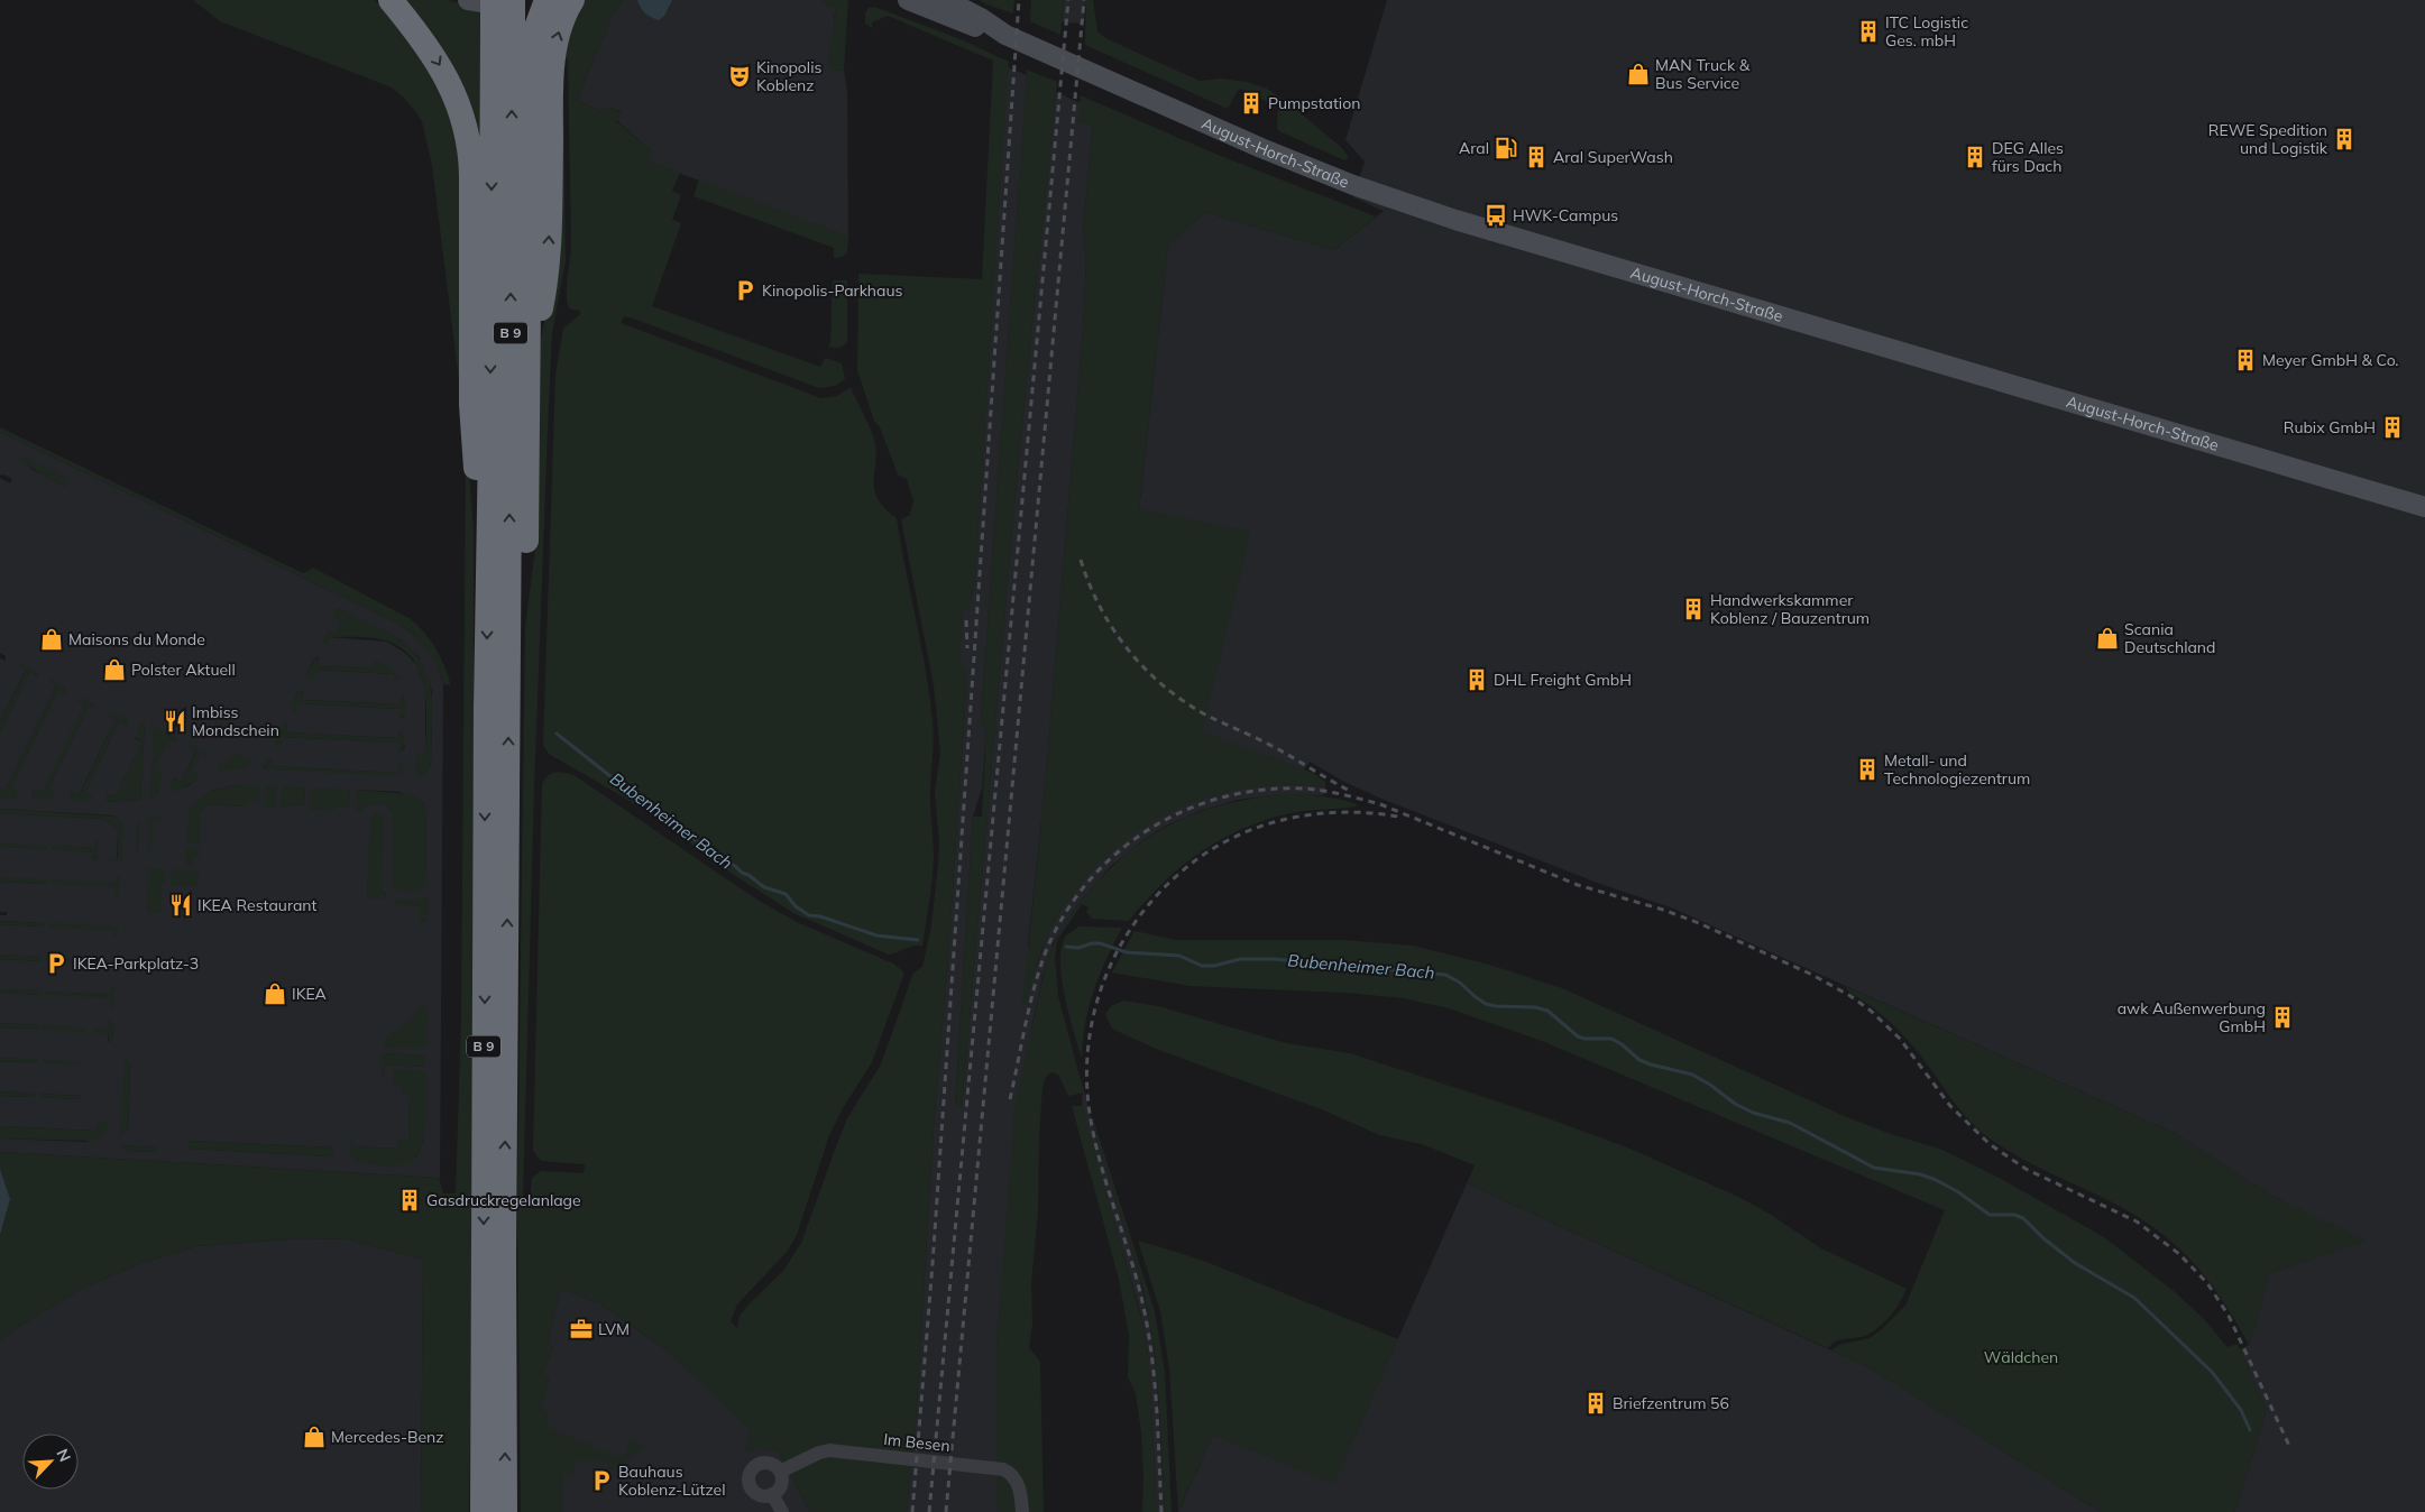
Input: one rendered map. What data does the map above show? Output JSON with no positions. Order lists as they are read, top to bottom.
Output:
{
  "streets": {
    "highway": ["B 9"],
    "main road": ["August-Horch-Straße"],
    "street": ["Im Besen"]
  },
  "water": ["Bubenheimer Bach"],
  "parks": ["Wäldchen"],
  "places": {
    "building": [
      "ITC Logistic Ges. mbH",
      "Pumpstation",
      "REWE Spedition und Logistik",
      "Aral SuperWash",
      "DEG Alles fürs Dach",
      "Meyer GmbH & Co.",
      "Rubix GmbH",
      "Handwerkskammer Koblenz / Bauzentrum",
      "DHL Freight GmbH",
      "Metall- und Technologiezentrum",
      "awk Außenwerbung GmbH",
      "Gasdruckregelanlage",
      "Briefzentrum 56"
    ],
    "shop": [
      "MAN Truck & Bus Service",
      "Scania Deutschland",
      "Maisons du Monde",
      "Polster Aktuell",
      "IKEA",
      "Mercedes-Benz"
    ],
    "theatre": ["Kinopolis Koblenz"],
    "fuel station": ["Aral"],
    "bus stop": ["HWK-Campus"],
    "parking": ["Kinopolis-Parkhaus", "IKEA-Parkplatz-3", "Bauhaus Koblenz-Lützel"],
    "restaurant": ["Imbiss Mondschein", "IKEA Restaurant"],
    "office": ["LVM"]
  },
  "north": "top right"
}
